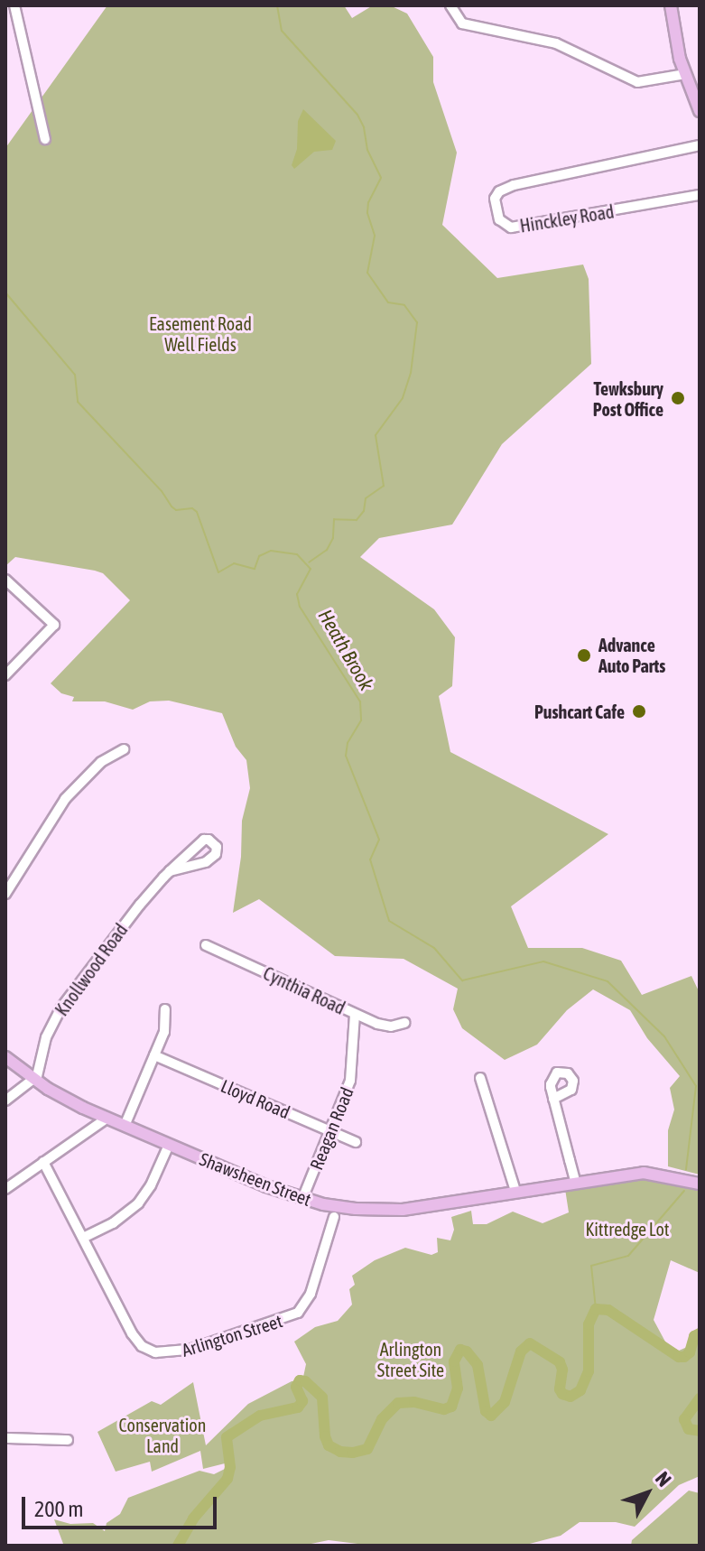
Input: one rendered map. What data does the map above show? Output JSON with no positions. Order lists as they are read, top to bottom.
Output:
{
  "streets": {
    "main road": ["Shawsheen Street"],
    "street": [
      "Hinckley Road",
      "Knollwood Road",
      "Cynthia Road",
      "Lloyd Road",
      "Reagan Road",
      "Arlington Street"
    ]
  },
  "crossings": [
    ["Knollwood Road", "Shawsheen Street"],
    ["Cynthia Road", "Reagan Road"],
    ["Lloyd Road", "Reagan Road"],
    ["Reagan Road", "Shawsheen Street"]
  ],
  "water": ["Heath Brook"],
  "parks": [
    "Easement Road Well Fields",
    "Kittredge Lot",
    "Arlington Street Site",
    "Conservation Land"
  ],
  "places": ["Tewksbury Post Office", "Advance Auto Parts", "Pushcart Cafe"],
  "scale_bar": "200 m",
  "north": "top right"
}
